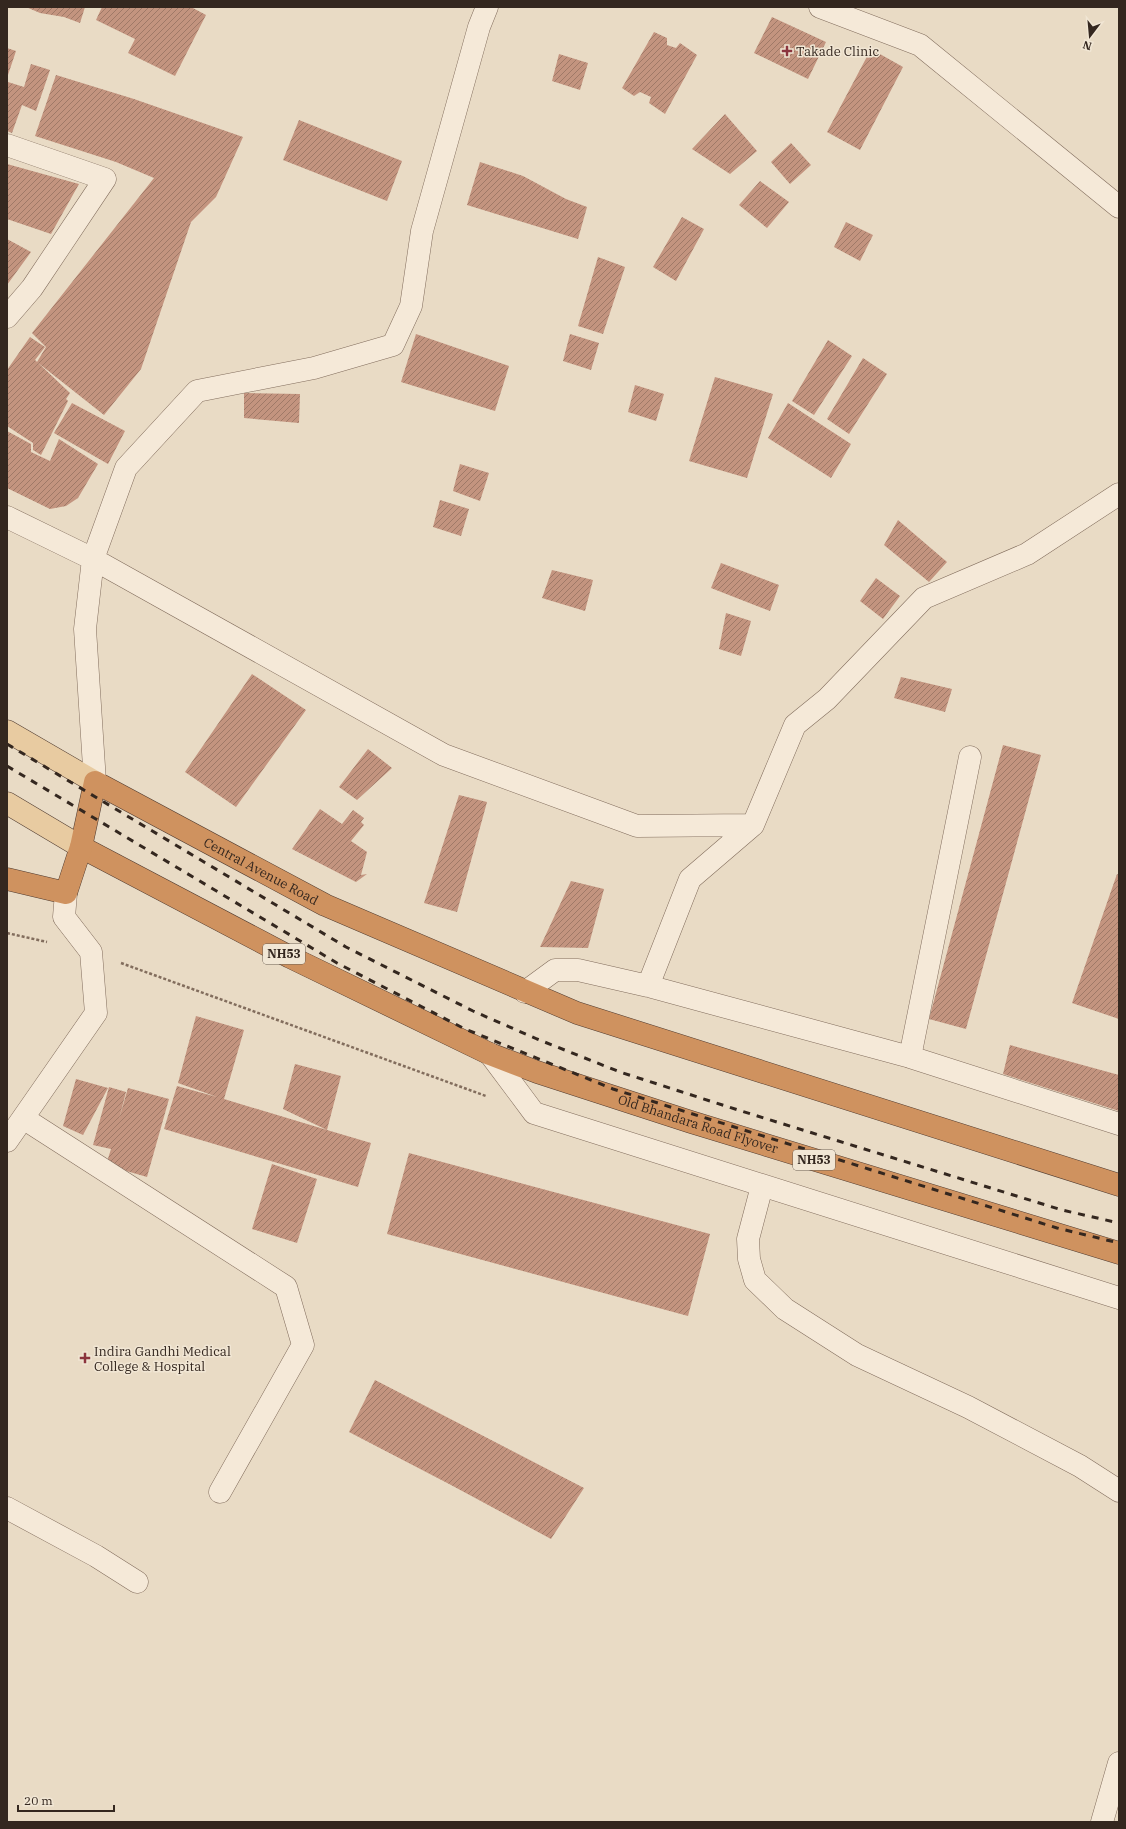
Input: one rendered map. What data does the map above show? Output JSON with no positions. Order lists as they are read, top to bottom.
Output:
{
  "streets": {
    "highway": ["Central Avenue Road", "NH53", "Old Bhandara Road Flyover"]
  },
  "crossings": [
    ["NH53", "Old Bhandara Road Flyover"]
  ],
  "places": {
    "health": ["Takade Clinic", "Indira Gandhi Medical College & Hospital"]
  },
  "scale_bar": "20 m",
  "north": "bottom"
}
